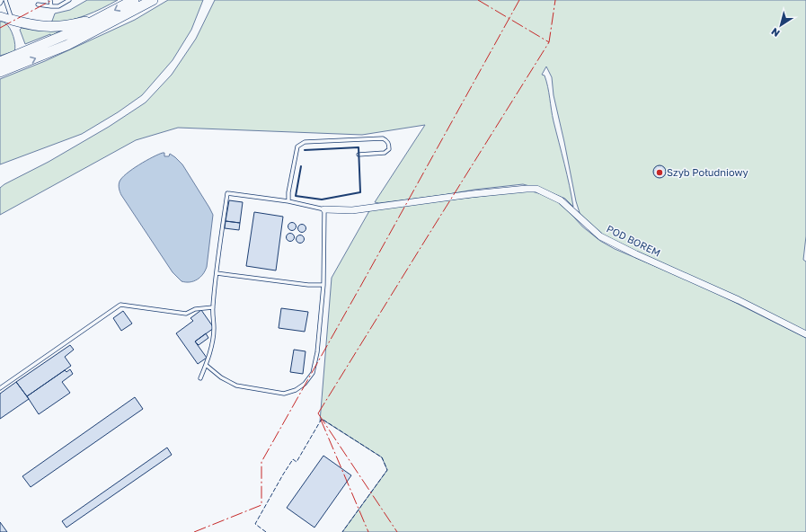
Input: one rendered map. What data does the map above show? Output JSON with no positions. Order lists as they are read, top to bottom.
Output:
{
  "streets": {
    "street": ["POD BOREM"]
  },
  "places": ["Szyb Południowy"],
  "north": "bottom left"
}
